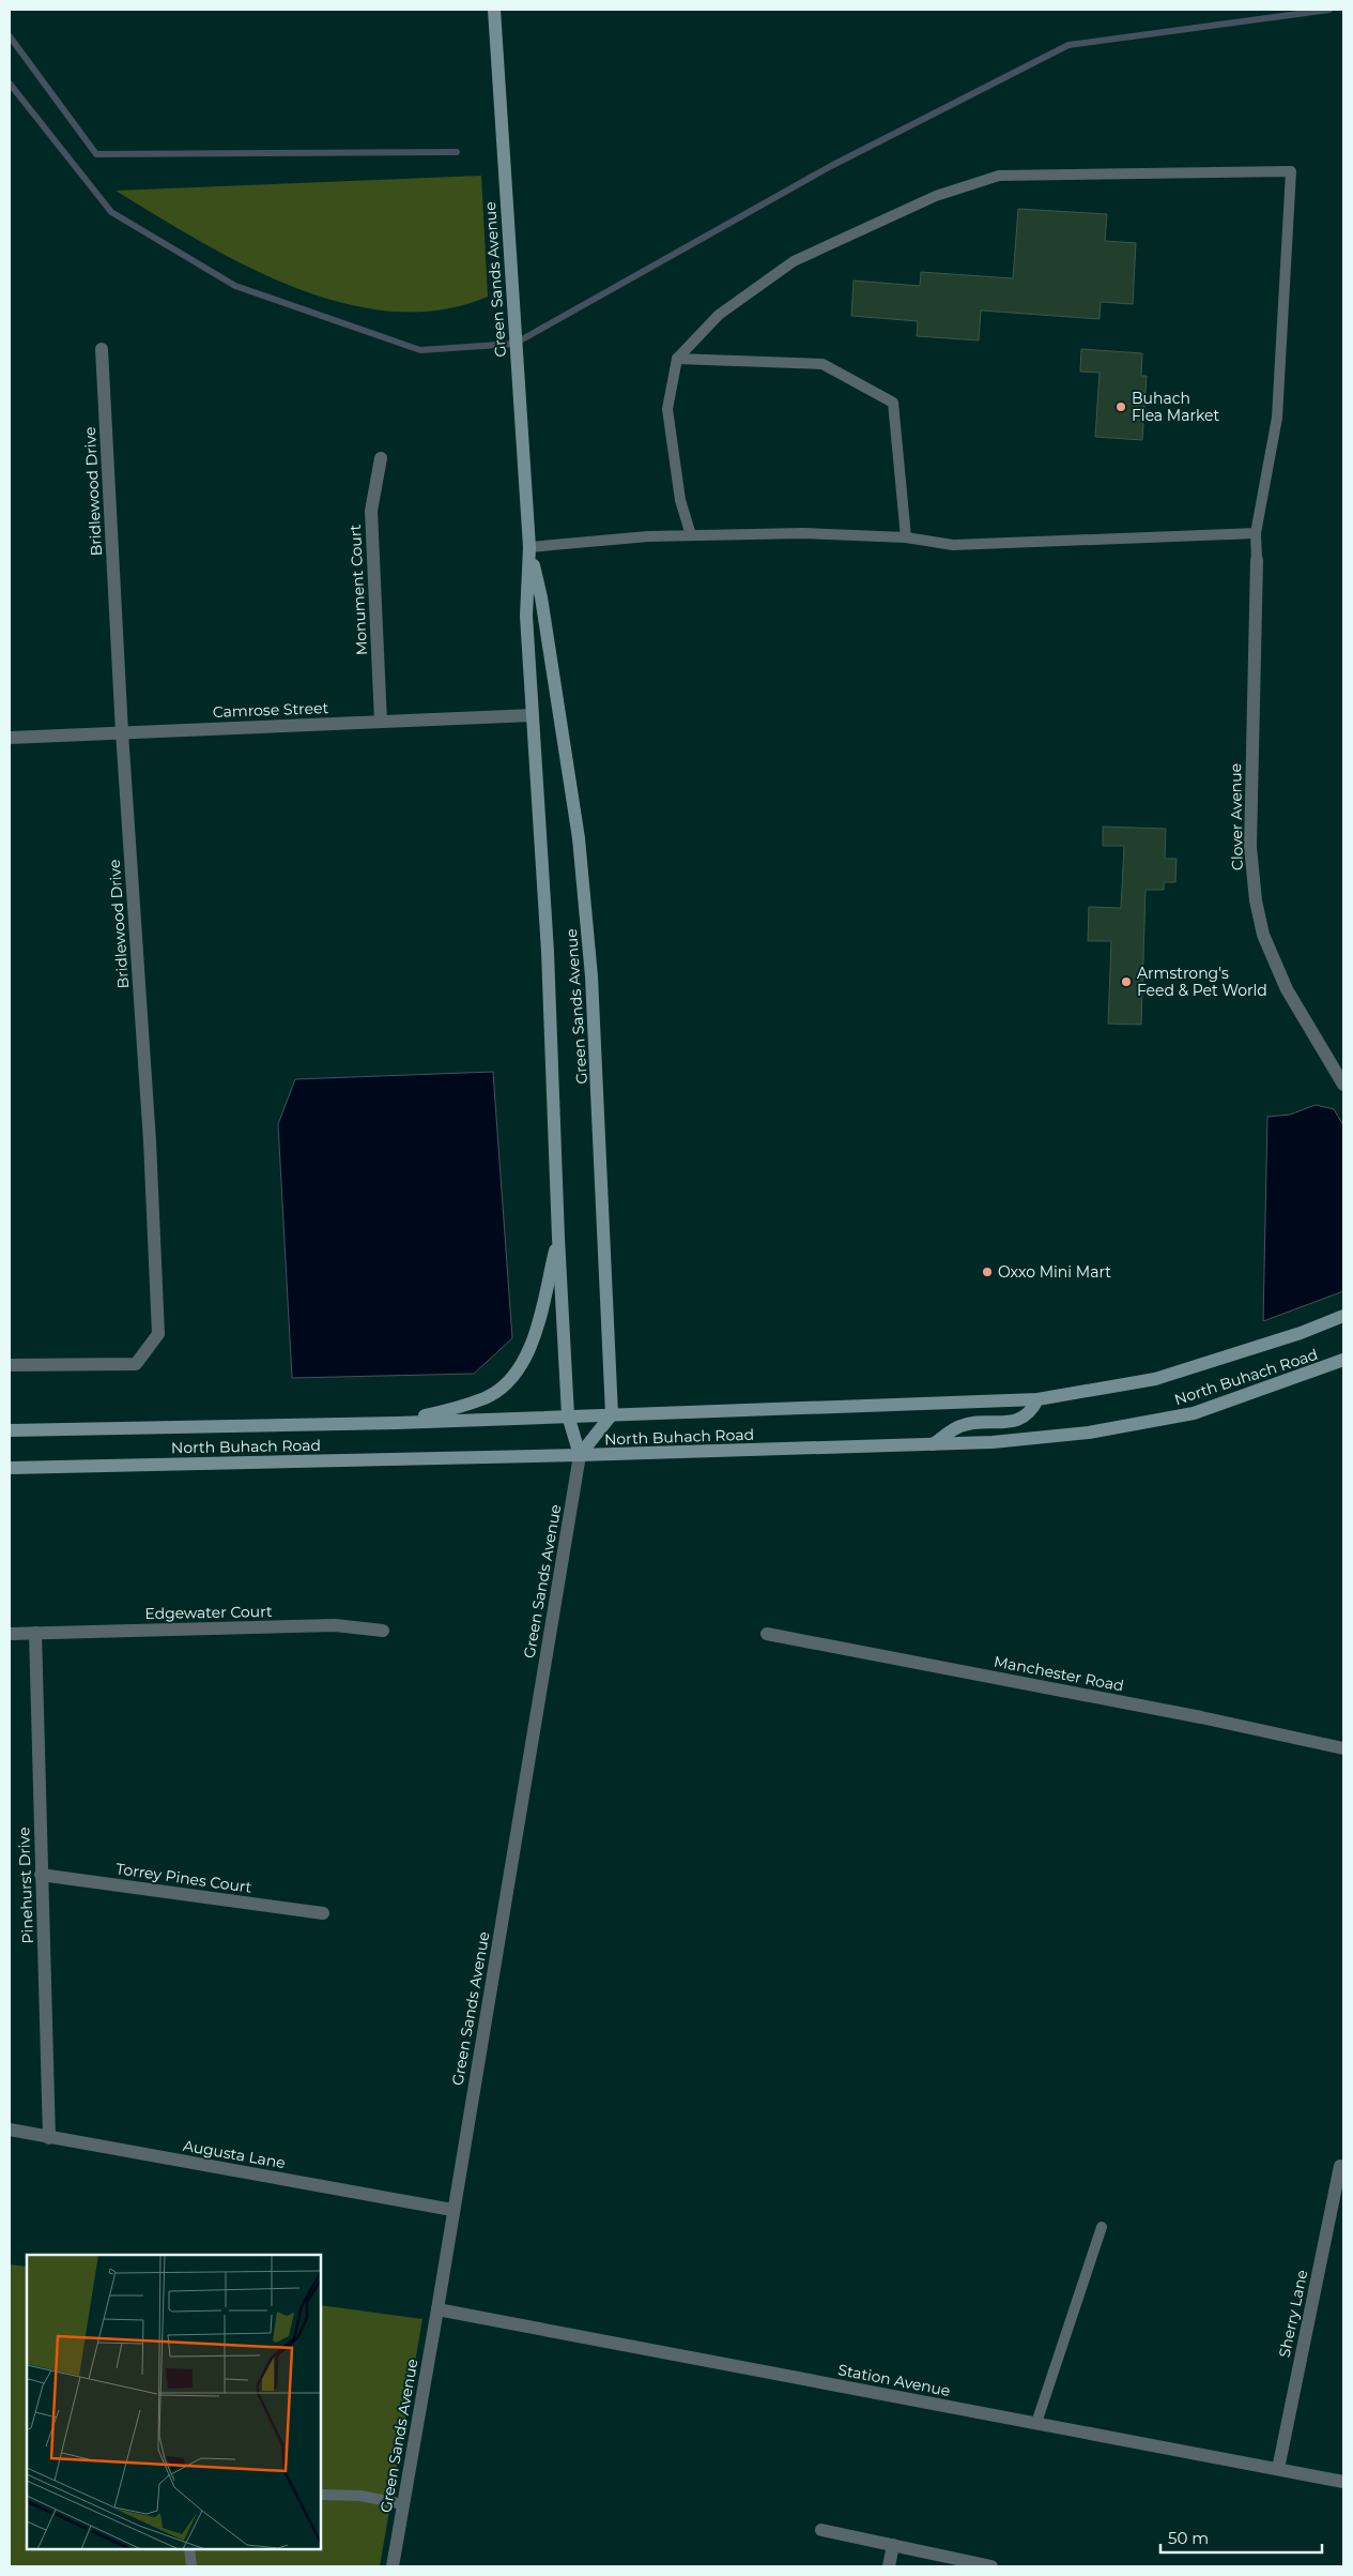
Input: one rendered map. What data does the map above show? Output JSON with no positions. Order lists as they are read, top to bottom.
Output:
{
  "streets": {
    "main road": ["Green Sands Avenue", "North Buhach Road"],
    "street": [
      "Bridlewood Drive",
      "Monument Court",
      "Camrose Street",
      "Clover Avenue",
      "Edgewater Court",
      "Manchester Road",
      "Torrey Pines Court",
      "Pinehurst Drive",
      "Augusta Lane",
      "Sherry Lane",
      "Station Avenue"
    ]
  },
  "crossings": [
    ["Green Sands Avenue", "Camrose Street"],
    ["Green Sands Avenue", "North Buhach Road"],
    ["Green Sands Avenue", "Augusta Lane"],
    ["Green Sands Avenue", "Station Avenue"],
    ["Bridlewood Drive", "Camrose Street"],
    ["Monument Court", "Camrose Street"],
    ["Edgewater Court", "Pinehurst Drive"],
    ["Torrey Pines Court", "Pinehurst Drive"],
    ["Pinehurst Drive", "Augusta Lane"],
    ["Sherry Lane", "Station Avenue"]
  ],
  "places": ["Buhach Flea Market", "Armstrong's Feed & Pet World", "Oxxo Mini Mart"],
  "scale_bar": "50 m"
}
